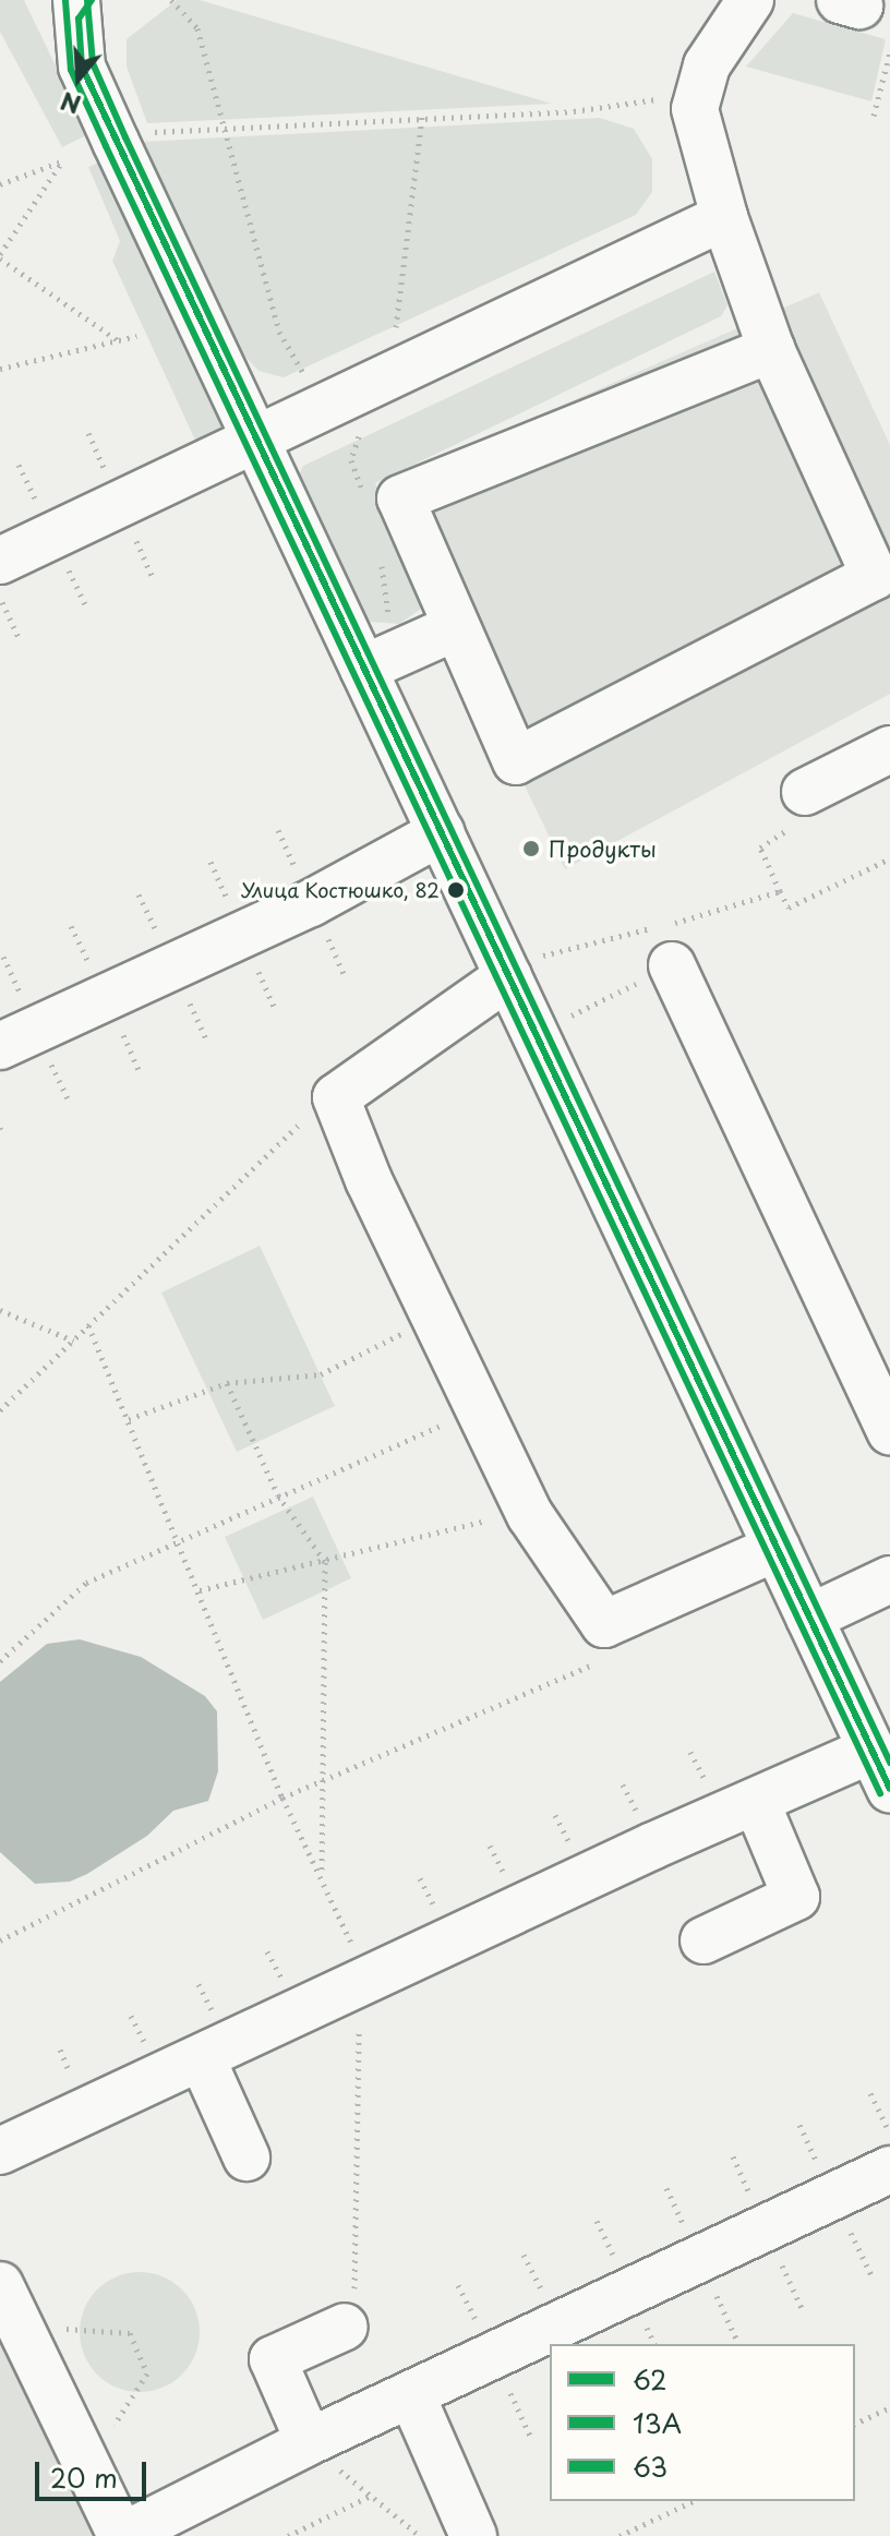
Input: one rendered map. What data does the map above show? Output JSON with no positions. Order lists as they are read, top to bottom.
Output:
{
  "places": ["Продукты", "Улица Костюшко, 82"],
  "lines": ["transit line 62", "transit line 63", "transit line 13А"],
  "legend": ["62", "13А", "63"],
  "scale_bar": "20 m",
  "north": "bottom"
}
